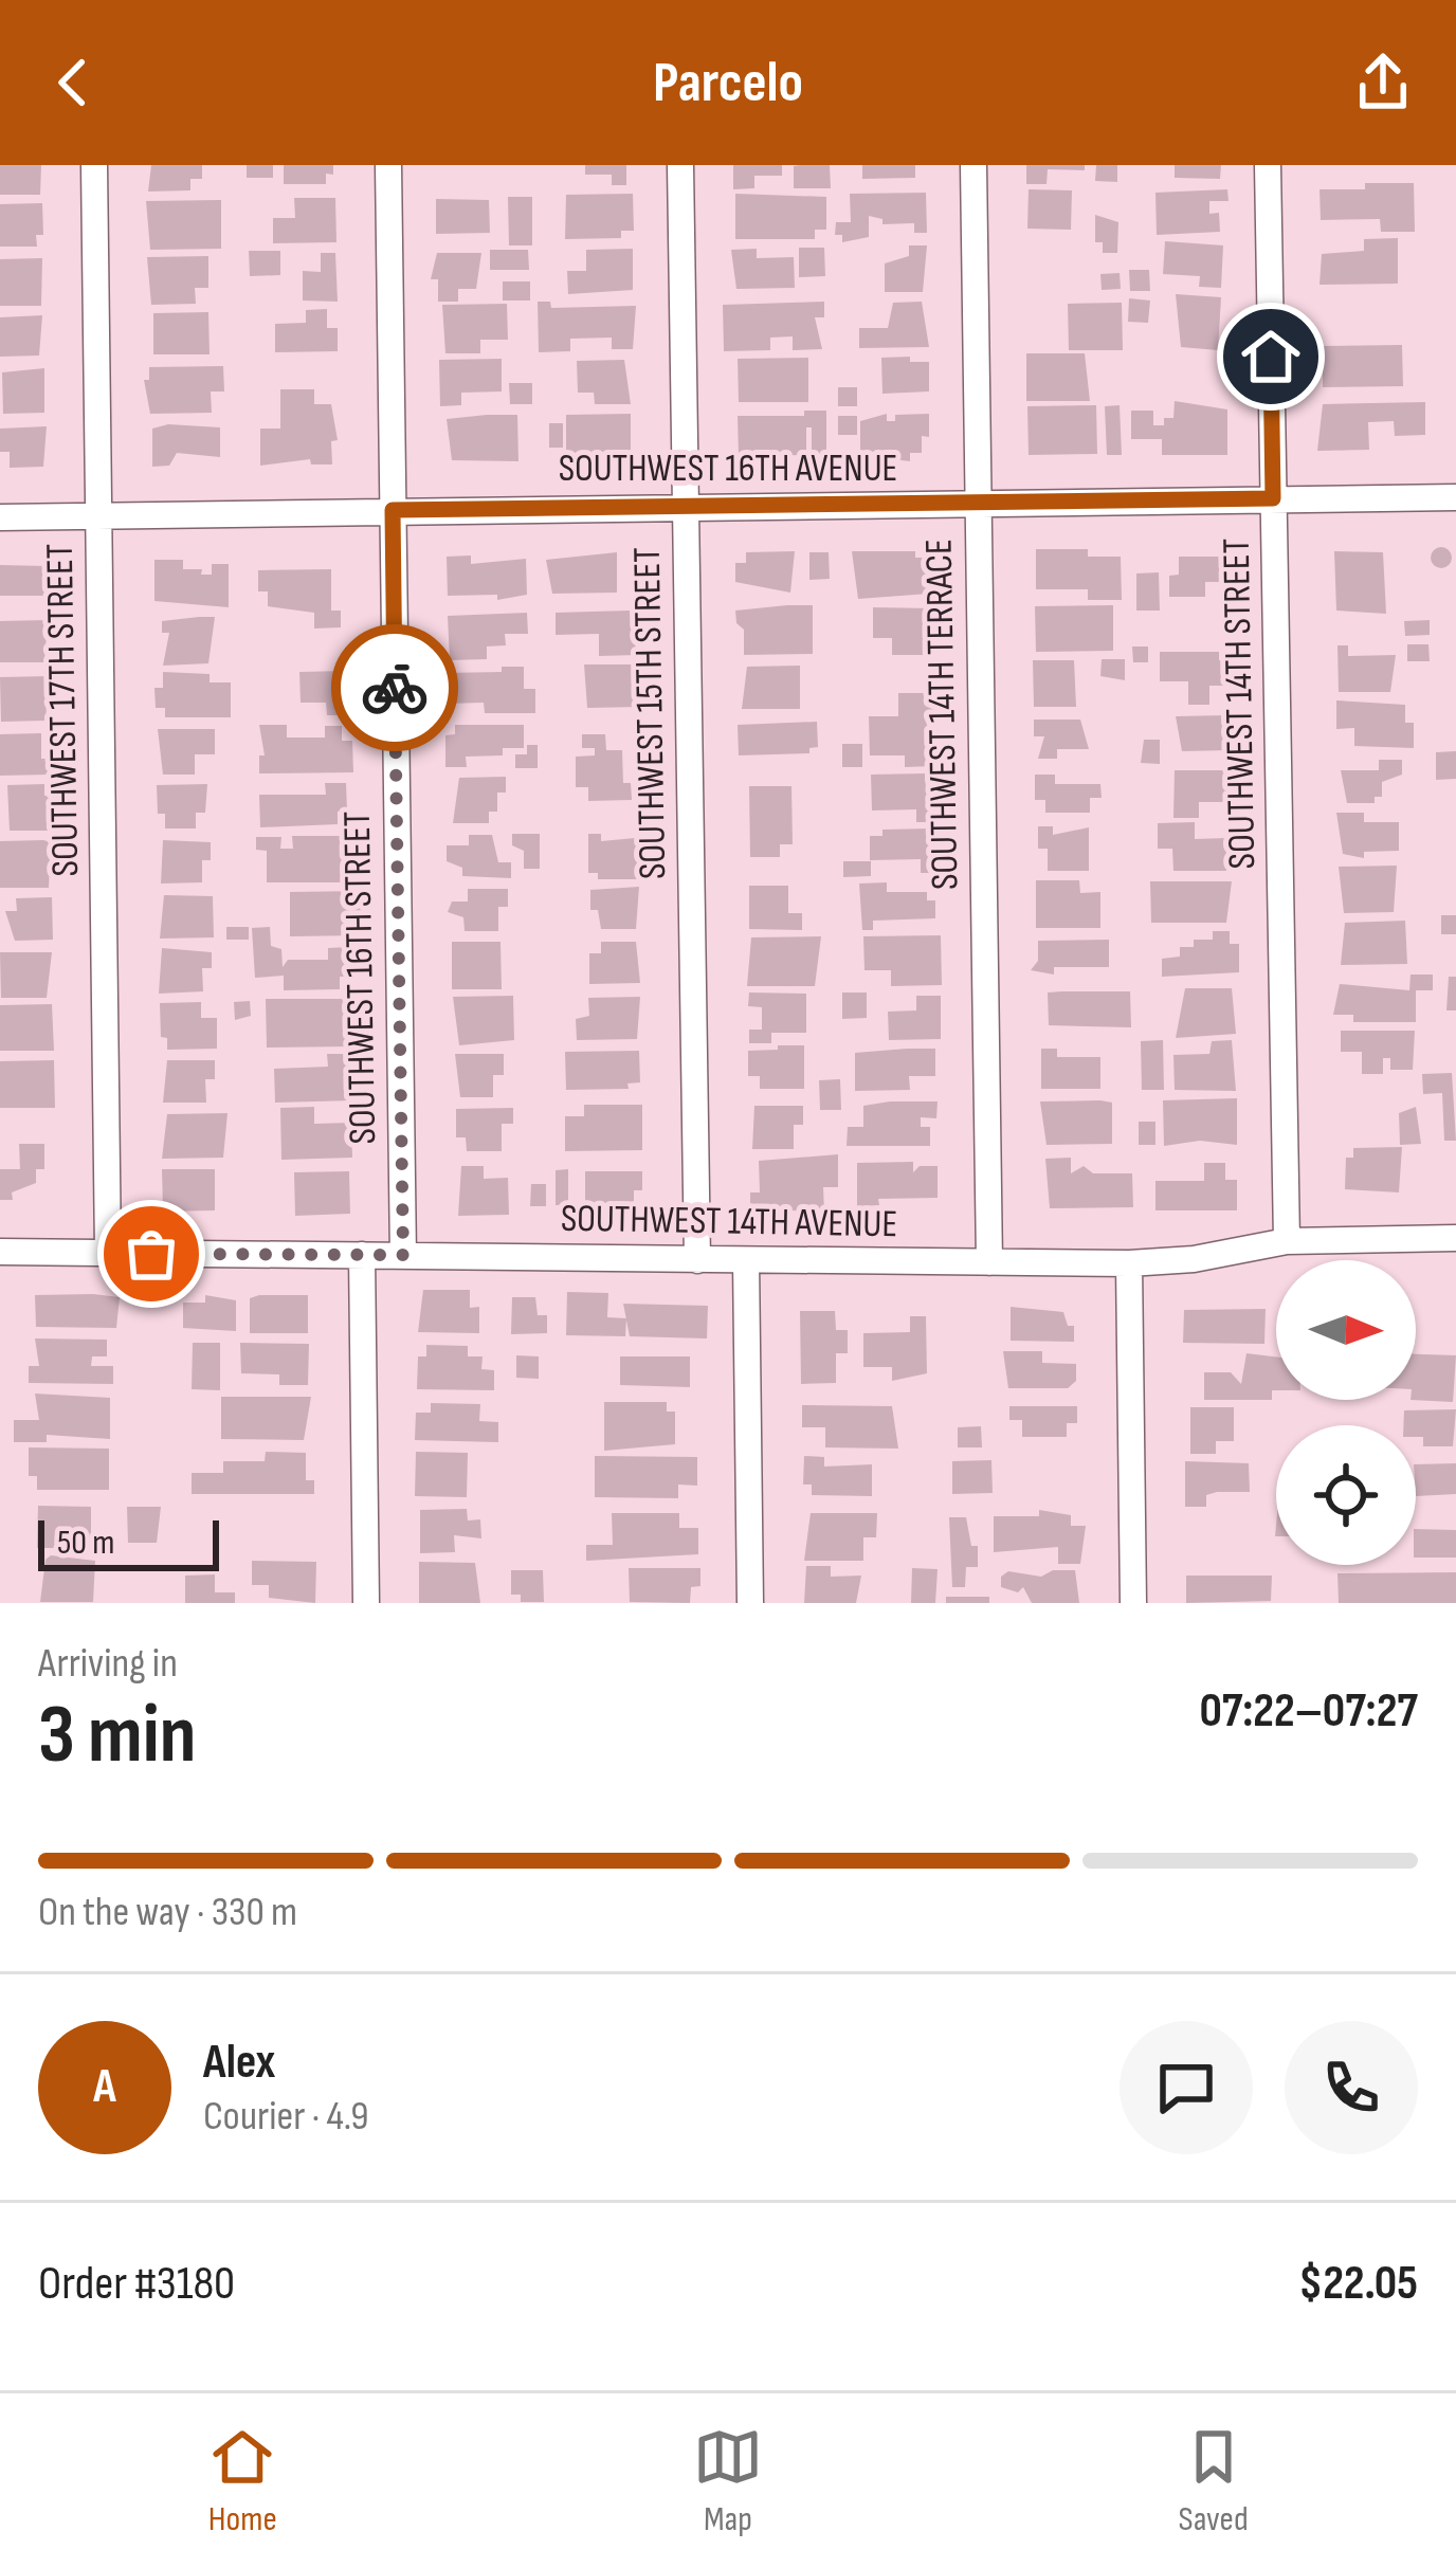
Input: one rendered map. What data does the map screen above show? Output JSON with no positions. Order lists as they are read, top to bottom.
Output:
{
  "streets": {
    "street": [
      "SOUTHWEST 16TH AVENUE",
      "SOUTHWEST 14TH STREET",
      "SOUTHWEST 17TH STREET",
      "SOUTHWEST 15TH STREET",
      "SOUTHWEST 14TH TERRACE",
      "SOUTHWEST 16TH STREET",
      "SOUTHWEST 14TH AVENUE"
    ]
  },
  "crossings": [
    ["SOUTHWEST 16TH AVENUE", "SOUTHWEST 14TH STREET"],
    ["SOUTHWEST 16TH AVENUE", "SOUTHWEST 17TH STREET"],
    ["SOUTHWEST 16TH AVENUE", "SOUTHWEST 15TH STREET"],
    ["SOUTHWEST 16TH AVENUE", "SOUTHWEST 14TH TERRACE"],
    ["SOUTHWEST 16TH AVENUE", "SOUTHWEST 16TH STREET"],
    ["SOUTHWEST 14TH STREET", "SOUTHWEST 14TH AVENUE"],
    ["SOUTHWEST 17TH STREET", "SOUTHWEST 14TH AVENUE"],
    ["SOUTHWEST 15TH STREET", "SOUTHWEST 14TH AVENUE"],
    ["SOUTHWEST 14TH TERRACE", "SOUTHWEST 14TH AVENUE"],
    ["SOUTHWEST 16TH STREET", "SOUTHWEST 14TH AVENUE"]
  ],
  "scale_bar": "50 m",
  "north": "right",
  "page": {
    "header": "Parcelo",
    "scale": "50 m",
    "heading": ["3 min", "Arriving in", "07:22–07:27"],
    "panel": [
      "Alex",
      "Courier · 4.9",
      "Order #3180",
      "$22.05"
    ],
    "bar": "On the way · 330 m",
    "round": "A",
    "tabs": ["Home", "Map", "Saved"]
  }
}
